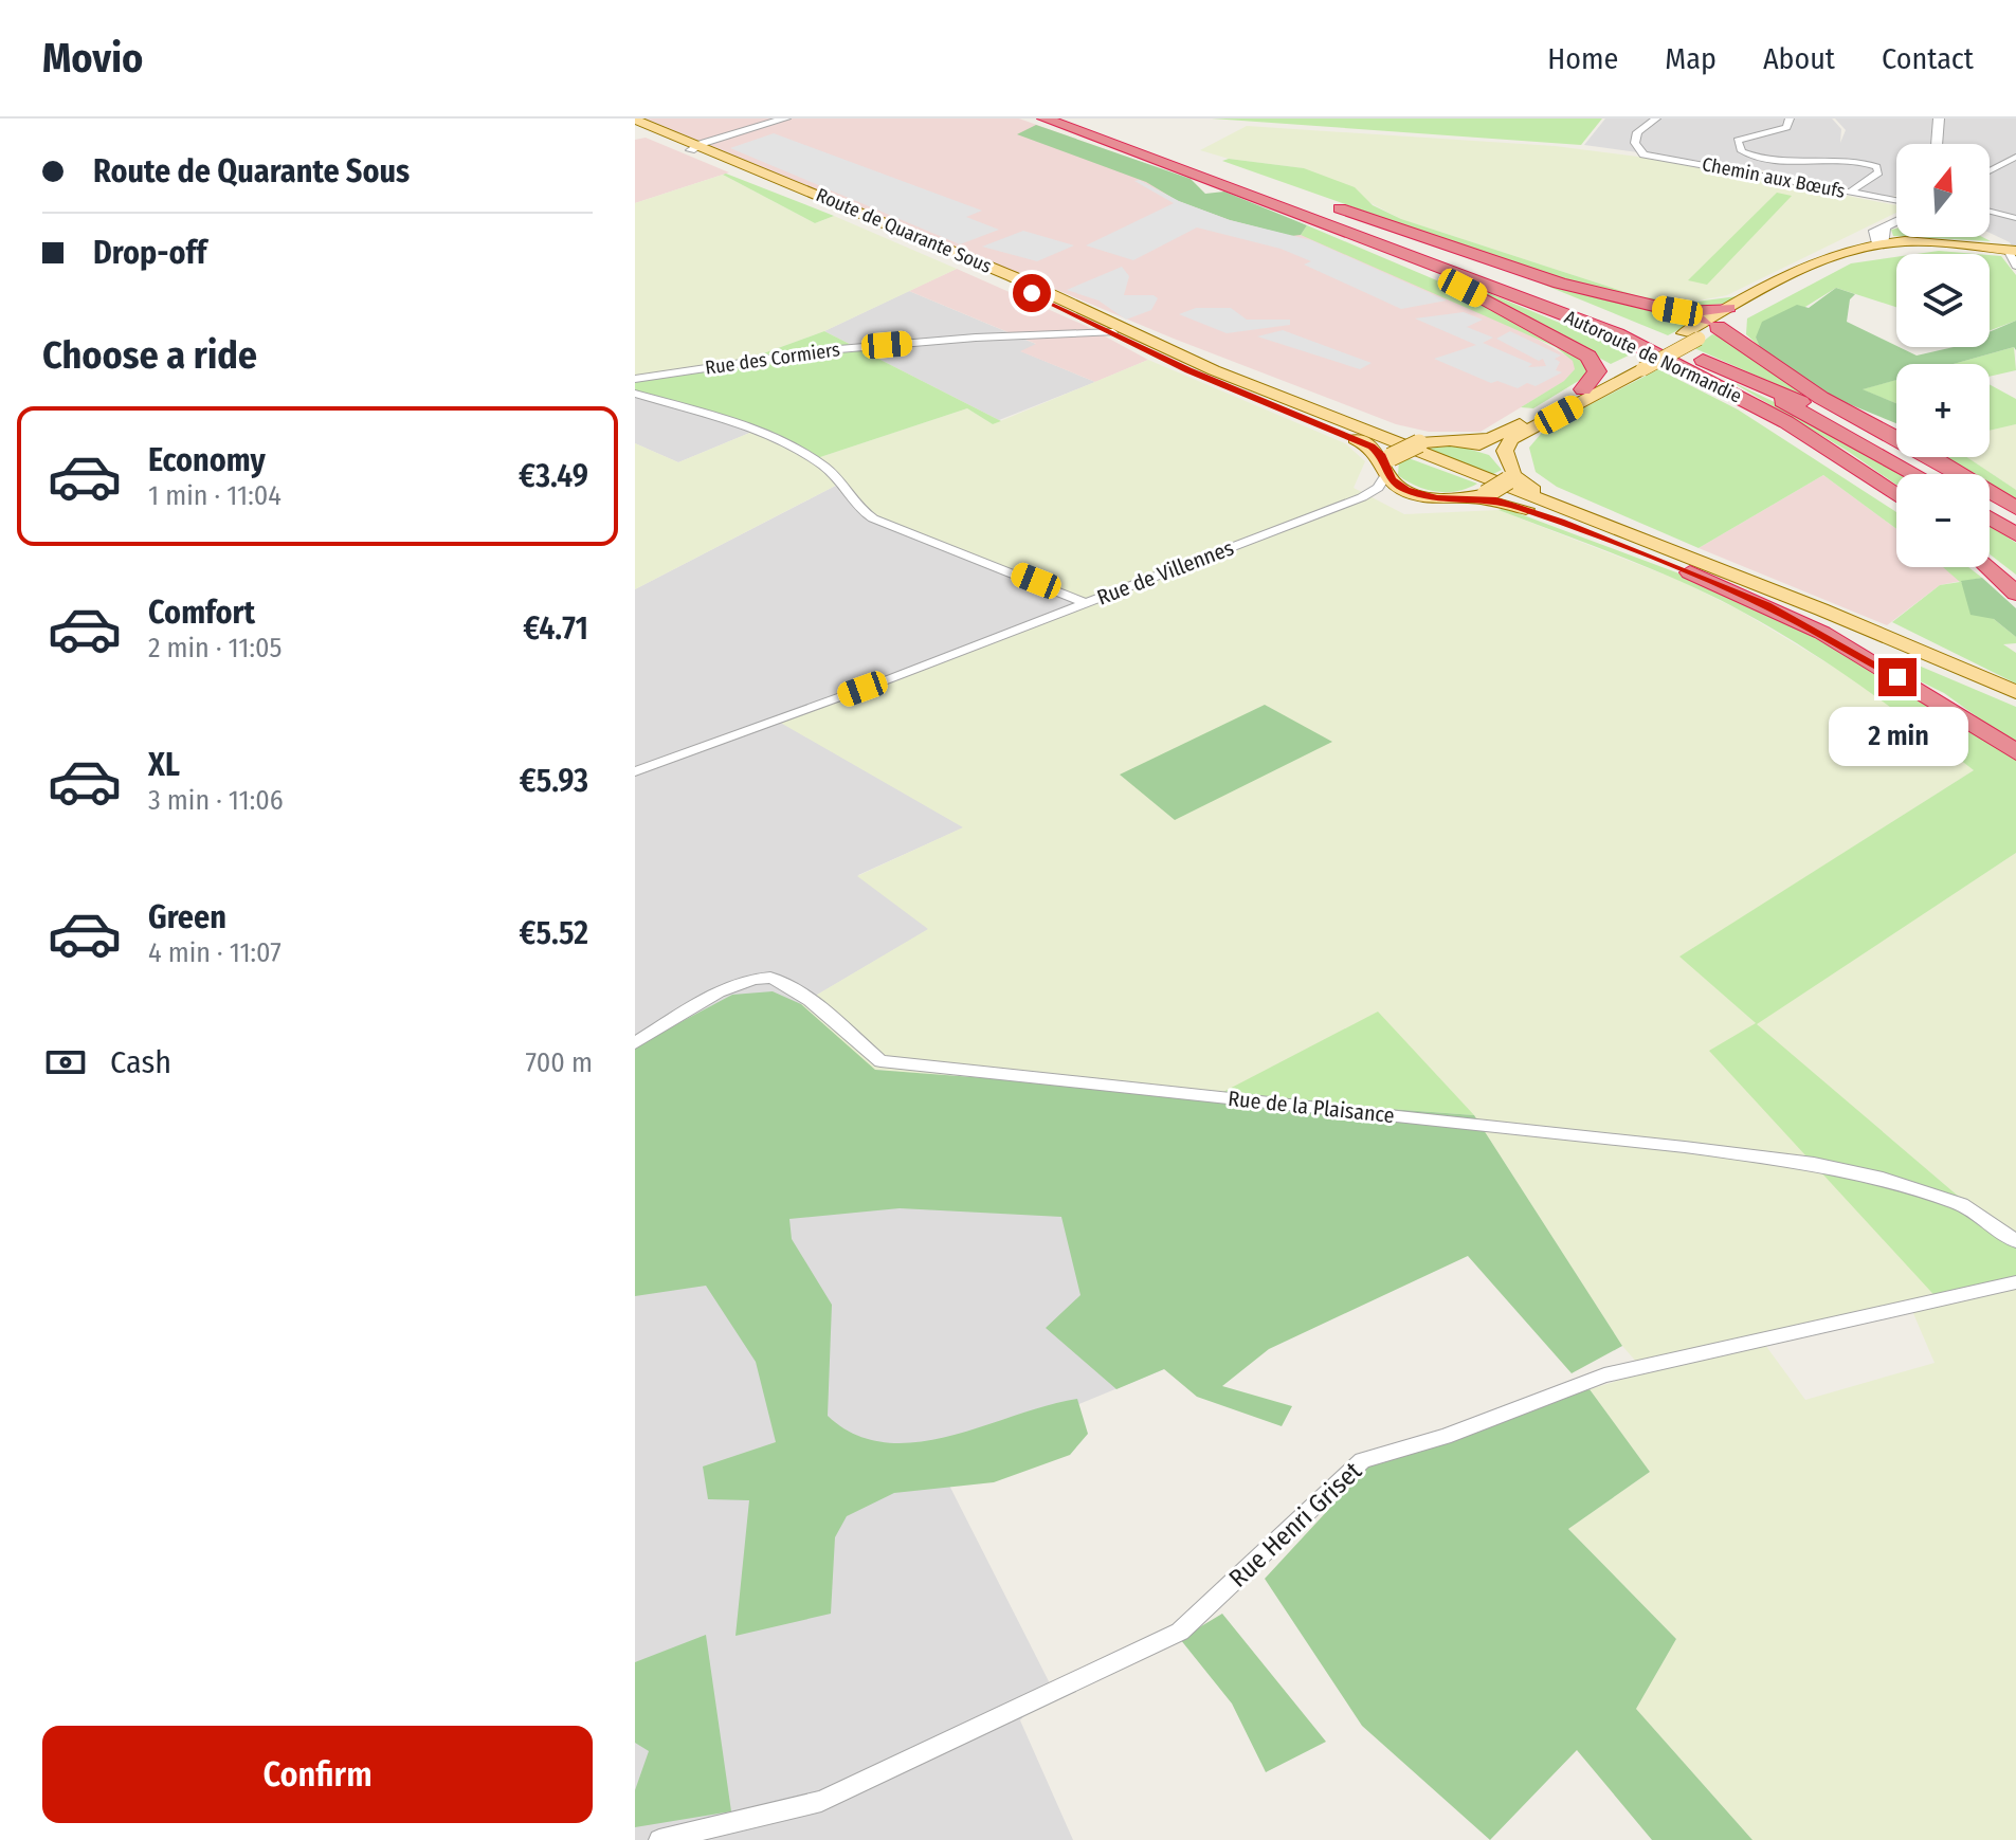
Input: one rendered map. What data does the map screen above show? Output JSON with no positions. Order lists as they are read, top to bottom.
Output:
{
  "streets": {
    "highway": ["Autoroute de Normandie"],
    "main road": ["Route de Quarante Sous"],
    "street": [
      "Chemin aux Bœufs",
      "Rue des Cormiers",
      "Rue de Villennes",
      "Rue de la Plaisance",
      "Rue Henri Griset"
    ]
  },
  "crossings": [
    ["Route de Quarante Sous", "Rue des Cormiers"]
  ],
  "north": "top",
  "page": {
    "header": "Movio",
    "nav": [
      "Home",
      "Map",
      "About",
      "Contact"
    ],
    "banner": ["Route de Quarante Sous", "Drop-off"],
    "map_buttons": ["+", "−"],
    "heading": "Choose a ride",
    "list": [
      {
        "name": "Economy",
        "note": "1 min · 11:04",
        "value": "€3.49"
      },
      {
        "name": "Comfort",
        "note": "2 min · 11:05",
        "value": "€4.71"
      },
      {
        "name": "XL",
        "note": "3 min · 11:06",
        "value": "€5.93"
      },
      {
        "name": "Green",
        "note": "4 min · 11:07",
        "value": "€5.52"
      }
    ],
    "bubble": "2 min",
    "pay": ["Cash", "700 m"],
    "buttons": "Confirm"
  }
}
